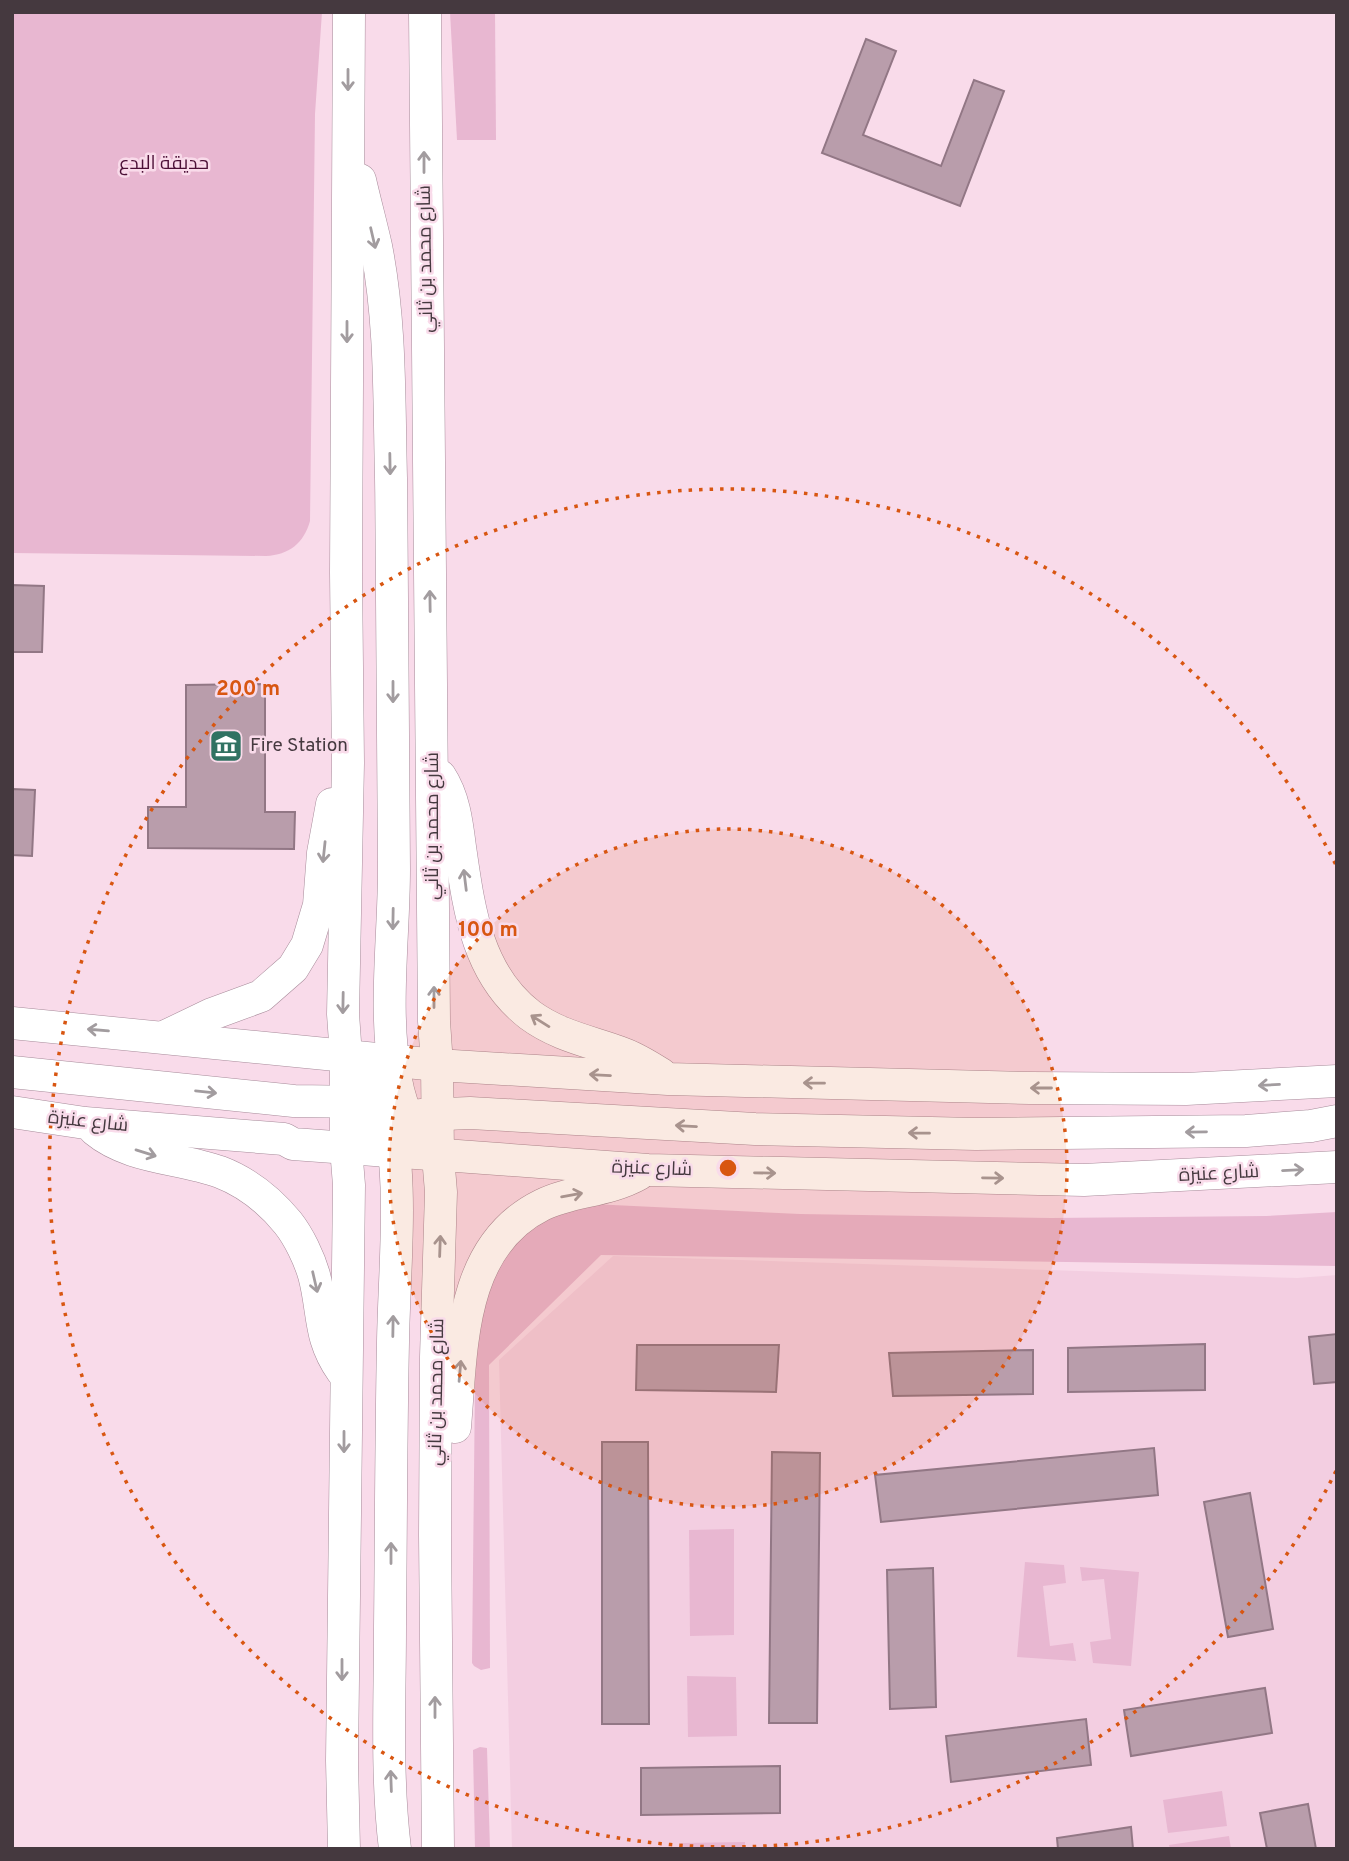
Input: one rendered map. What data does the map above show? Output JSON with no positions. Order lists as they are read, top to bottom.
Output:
{
  "streets": {
    "main road": ["شارع محمد بن ثاني", "شارع عنيزة"]
  },
  "crossings": [
    ["شارع محمد بن ثاني", "شارع عنيزة"]
  ],
  "parks": ["حديقة البدع"],
  "places": {
    "museum": ["Fire Station"]
  },
  "rings": ["200 m", "100 m"]
}
